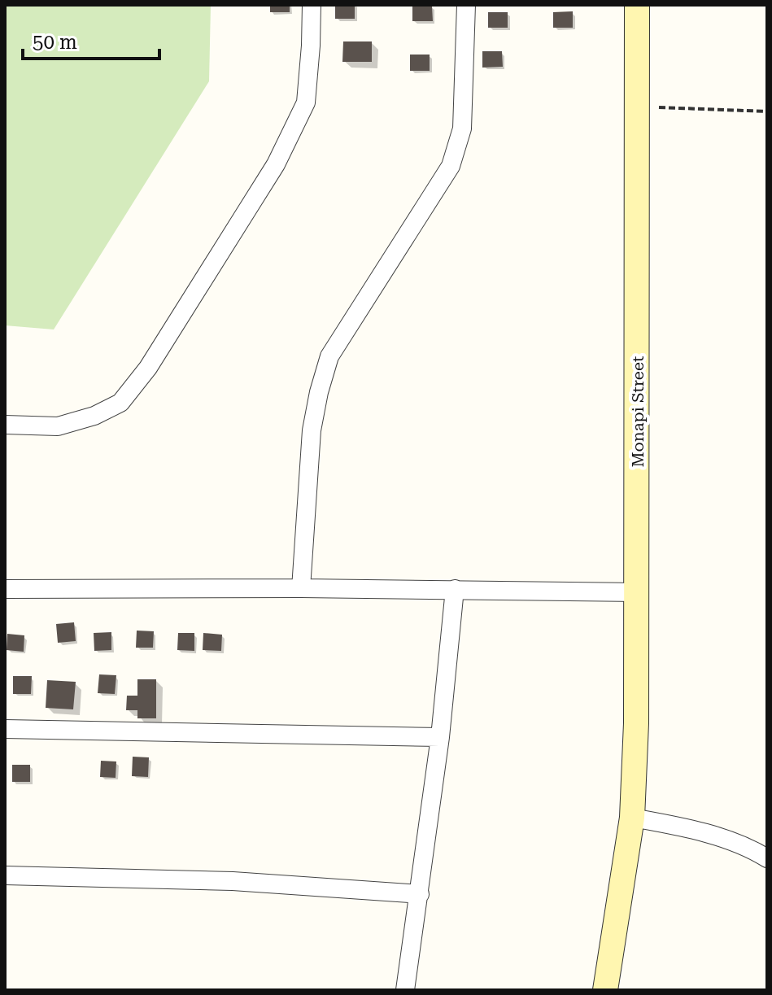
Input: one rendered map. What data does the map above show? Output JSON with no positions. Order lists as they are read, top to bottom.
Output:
{
  "streets": {
    "street": ["Monapi Street"]
  },
  "scale_bar": "50 m"
}
